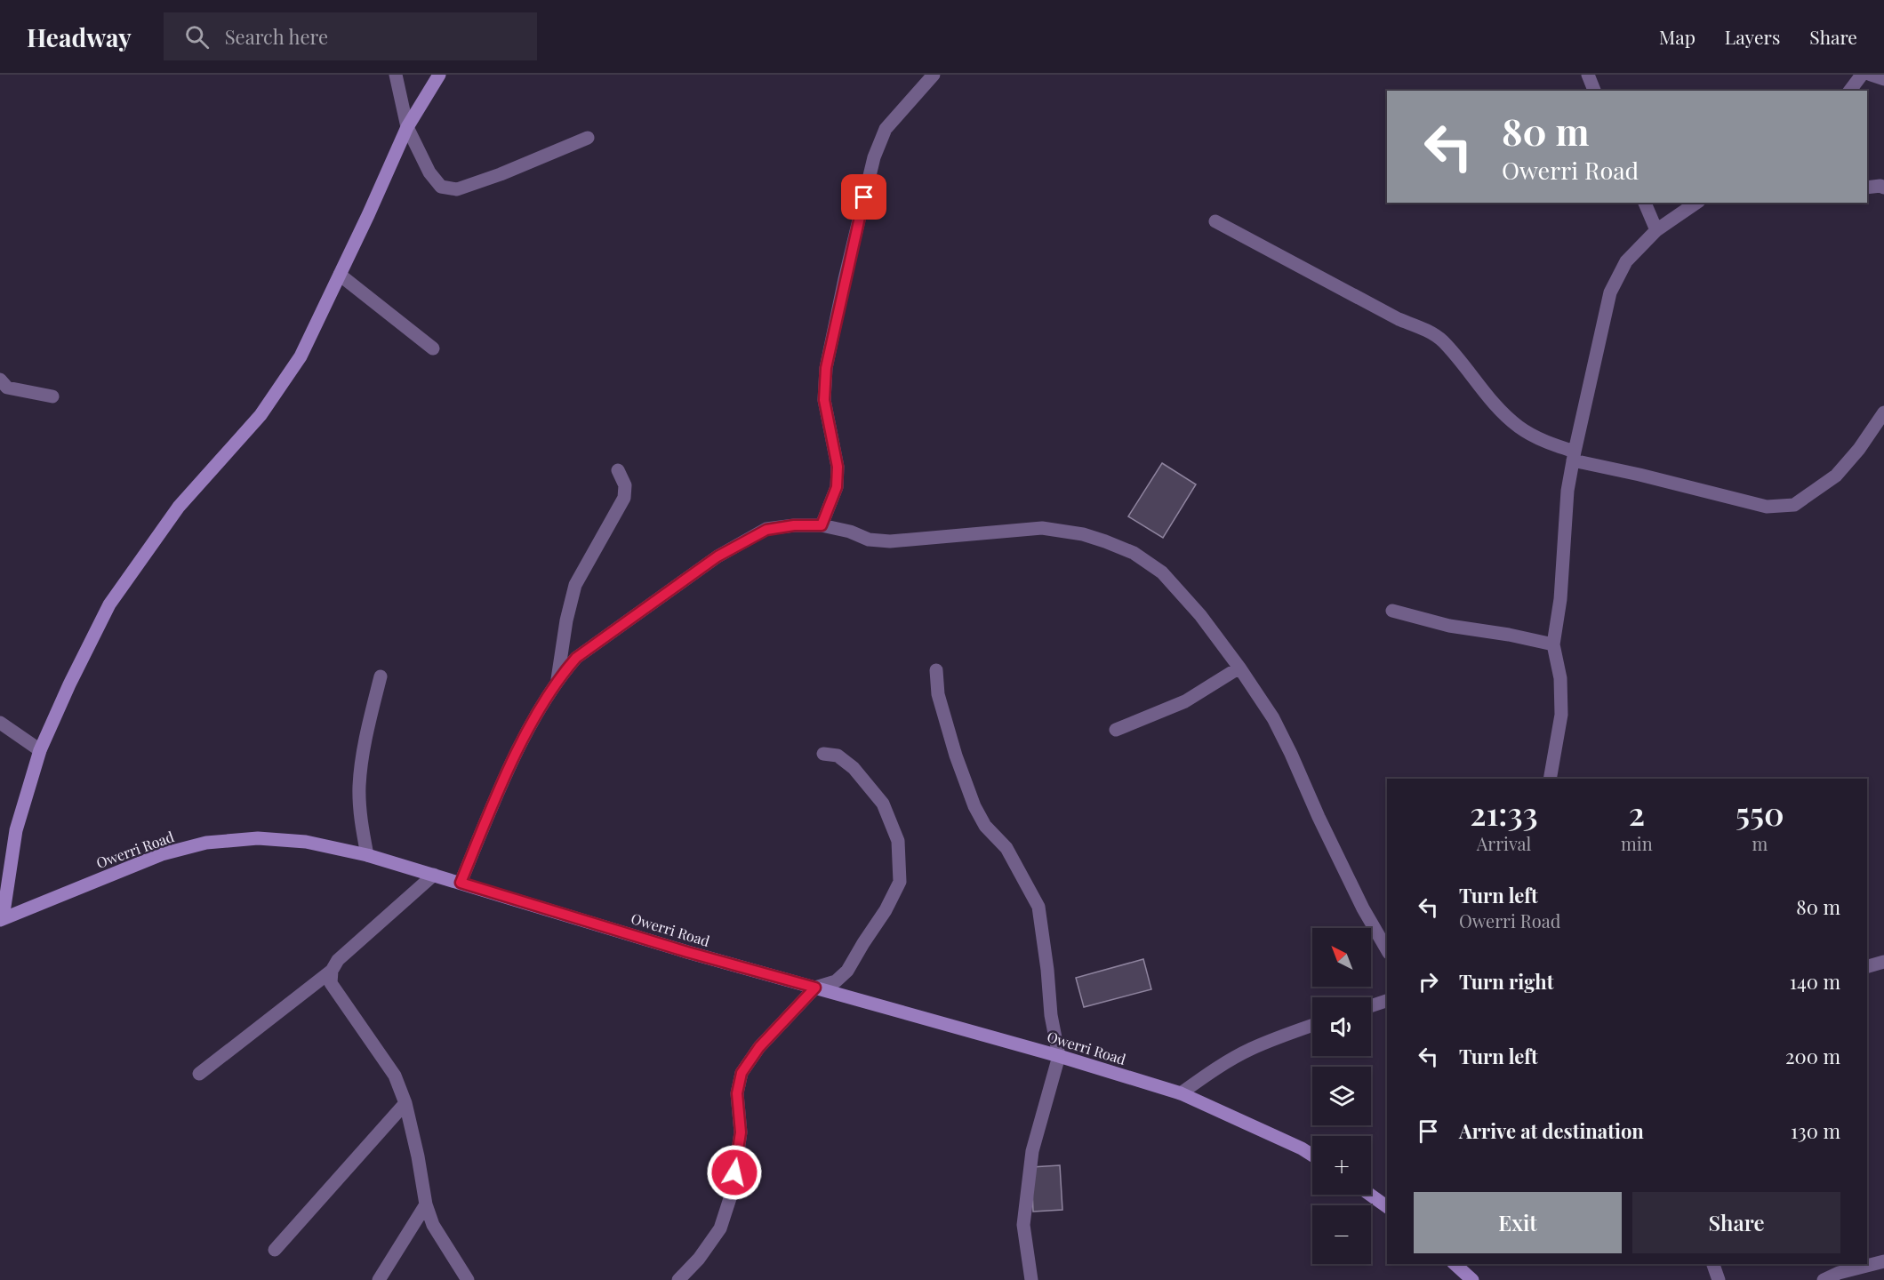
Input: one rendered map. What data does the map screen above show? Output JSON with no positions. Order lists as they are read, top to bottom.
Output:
{
  "streets": {
    "main road": ["Owerri Road"]
  },
  "north": "top left",
  "page": {
    "header": "Headway",
    "search": "Search here",
    "nav": ["Map", "Layers", "Share"],
    "turn": ["80 m", "Owerri Road"],
    "eta": [
      "21:33",
      "Arrival",
      "2",
      "min",
      "550",
      "m"
    ],
    "list": [
      {
        "name": "Turn left",
        "note": "Owerri Road",
        "value": "80 m"
      },
      {
        "name": "Turn right",
        "value": "140 m"
      },
      {
        "name": "Turn left",
        "value": "200 m"
      },
      {
        "name": "Arrive at destination",
        "value": "130 m"
      }
    ],
    "map_buttons": ["+", "−"],
    "buttons": ["Exit", "Share"]
  }
}
